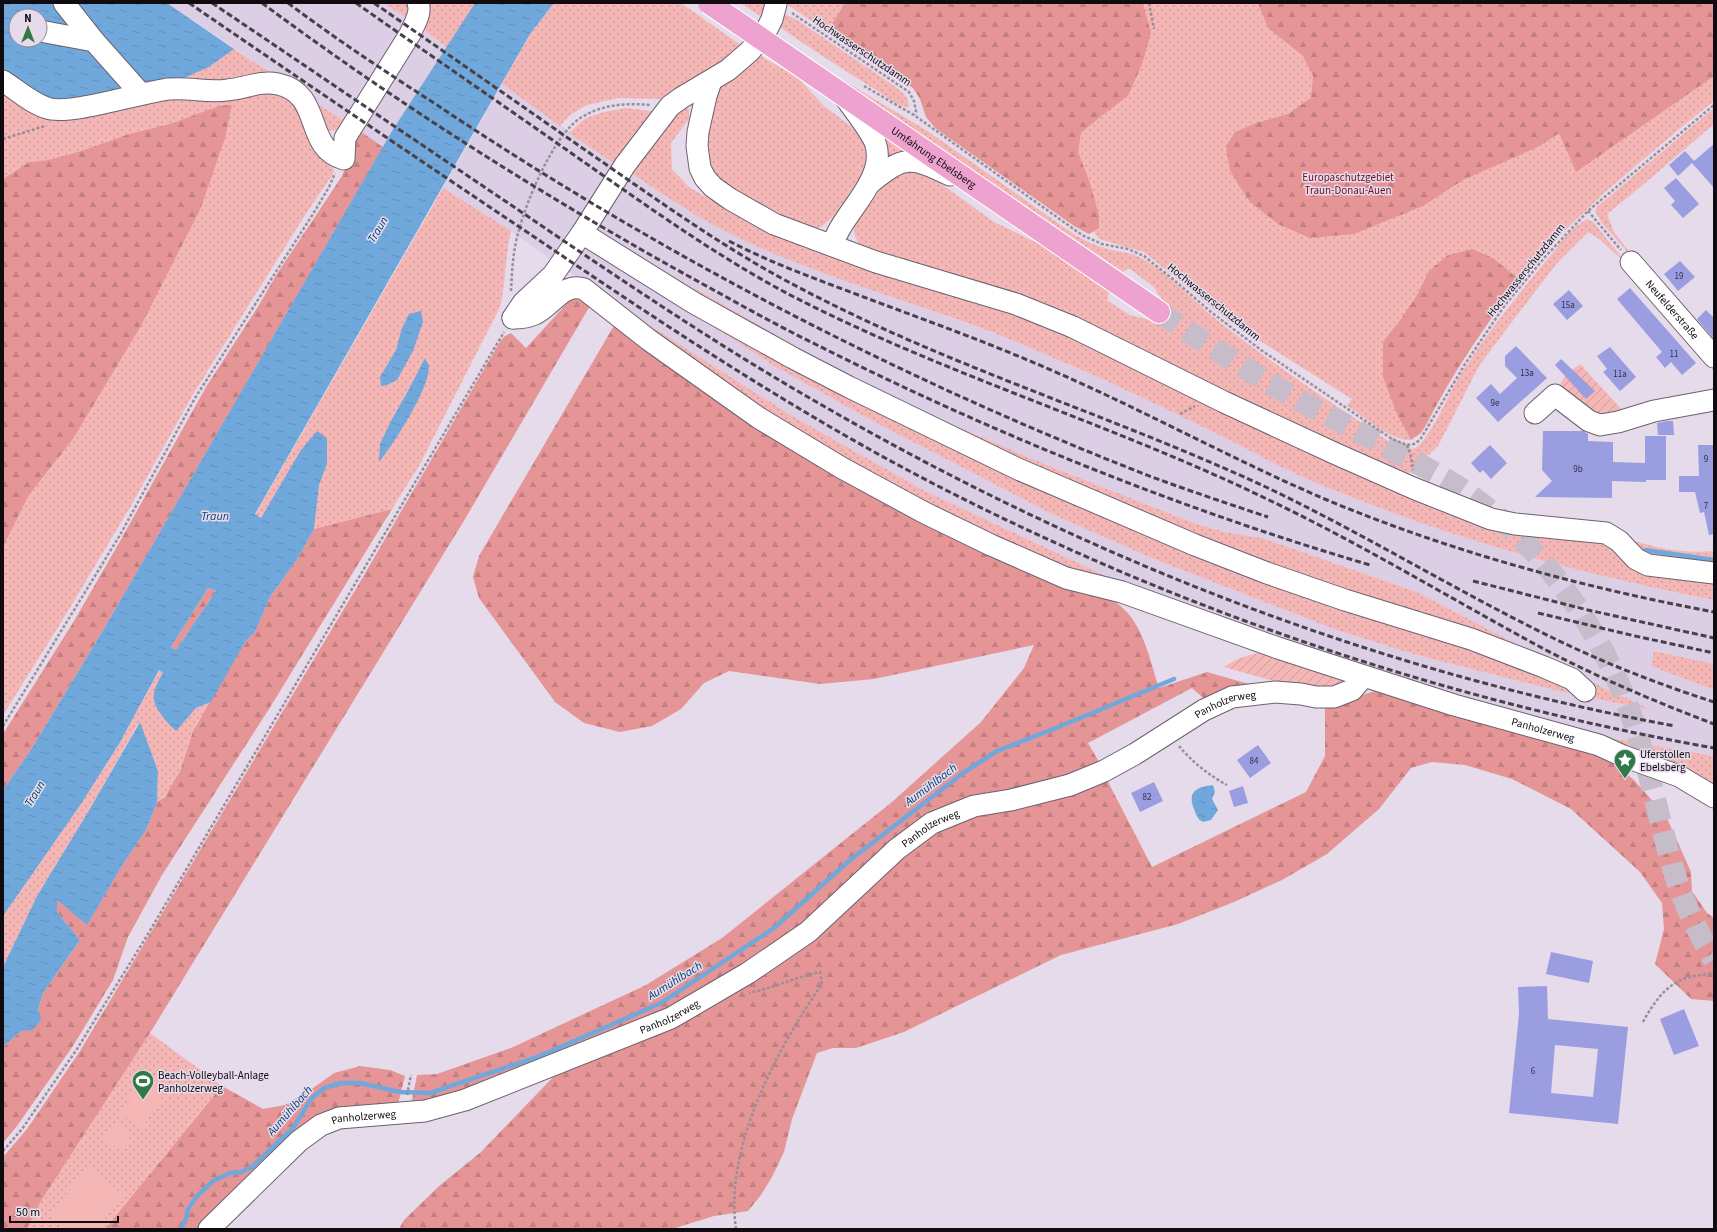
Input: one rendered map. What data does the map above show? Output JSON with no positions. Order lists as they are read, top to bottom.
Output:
{
  "streets": {
    "main road": ["Umfahrung Ebelsberg"],
    "street": ["Neufelderstraße", "Panholzerweg"],
    "path": ["Hochwasserschutzdamm"]
  },
  "water": ["Traun", "Aumühlbach"],
  "parks": ["Europaschutzgebiet Traun-Donau-Auen"],
  "places": {
    "place": ["Uferstollen Ebelsberg"],
    "sports": ["Beach-Volleyball-Anlage Panholzerweg"]
  },
  "house_numbers": [
    "19",
    "15a",
    "11",
    "13a",
    "11a",
    "9e",
    "9",
    "9b",
    "7",
    "84",
    "82",
    "6"
  ],
  "scale_bar": "50 m",
  "north": "top"
}
